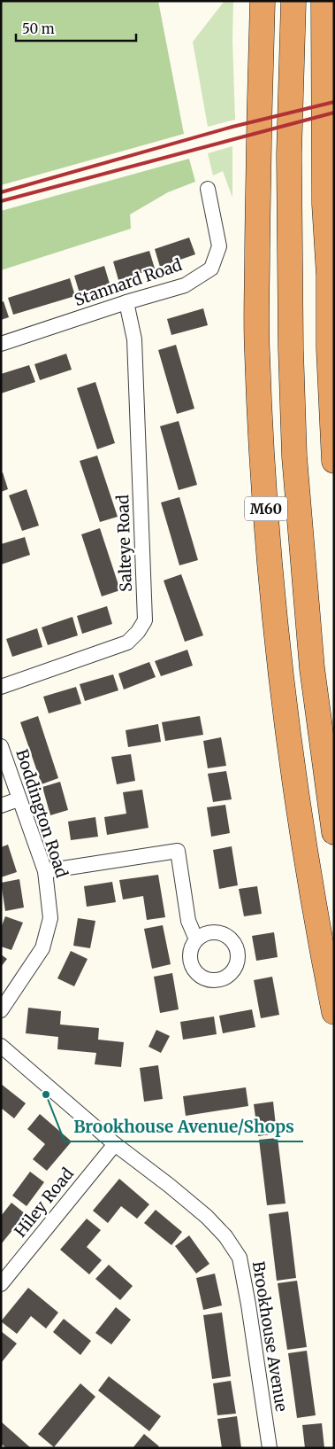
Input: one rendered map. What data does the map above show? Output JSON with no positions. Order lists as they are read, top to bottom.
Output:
{
  "streets": {
    "highway": ["M60"],
    "street": [
      "Stannard Road",
      "Salteye Road",
      "Boddington Road",
      "Hiley Road",
      "Brookhouse Avenue"
    ]
  },
  "crossings": [
    ["Stannard Road", "Salteye Road"],
    ["Hiley Road", "Brookhouse Avenue"]
  ],
  "places": ["Brookhouse Avenue/Shops"],
  "scale_bar": "50 m"
}
